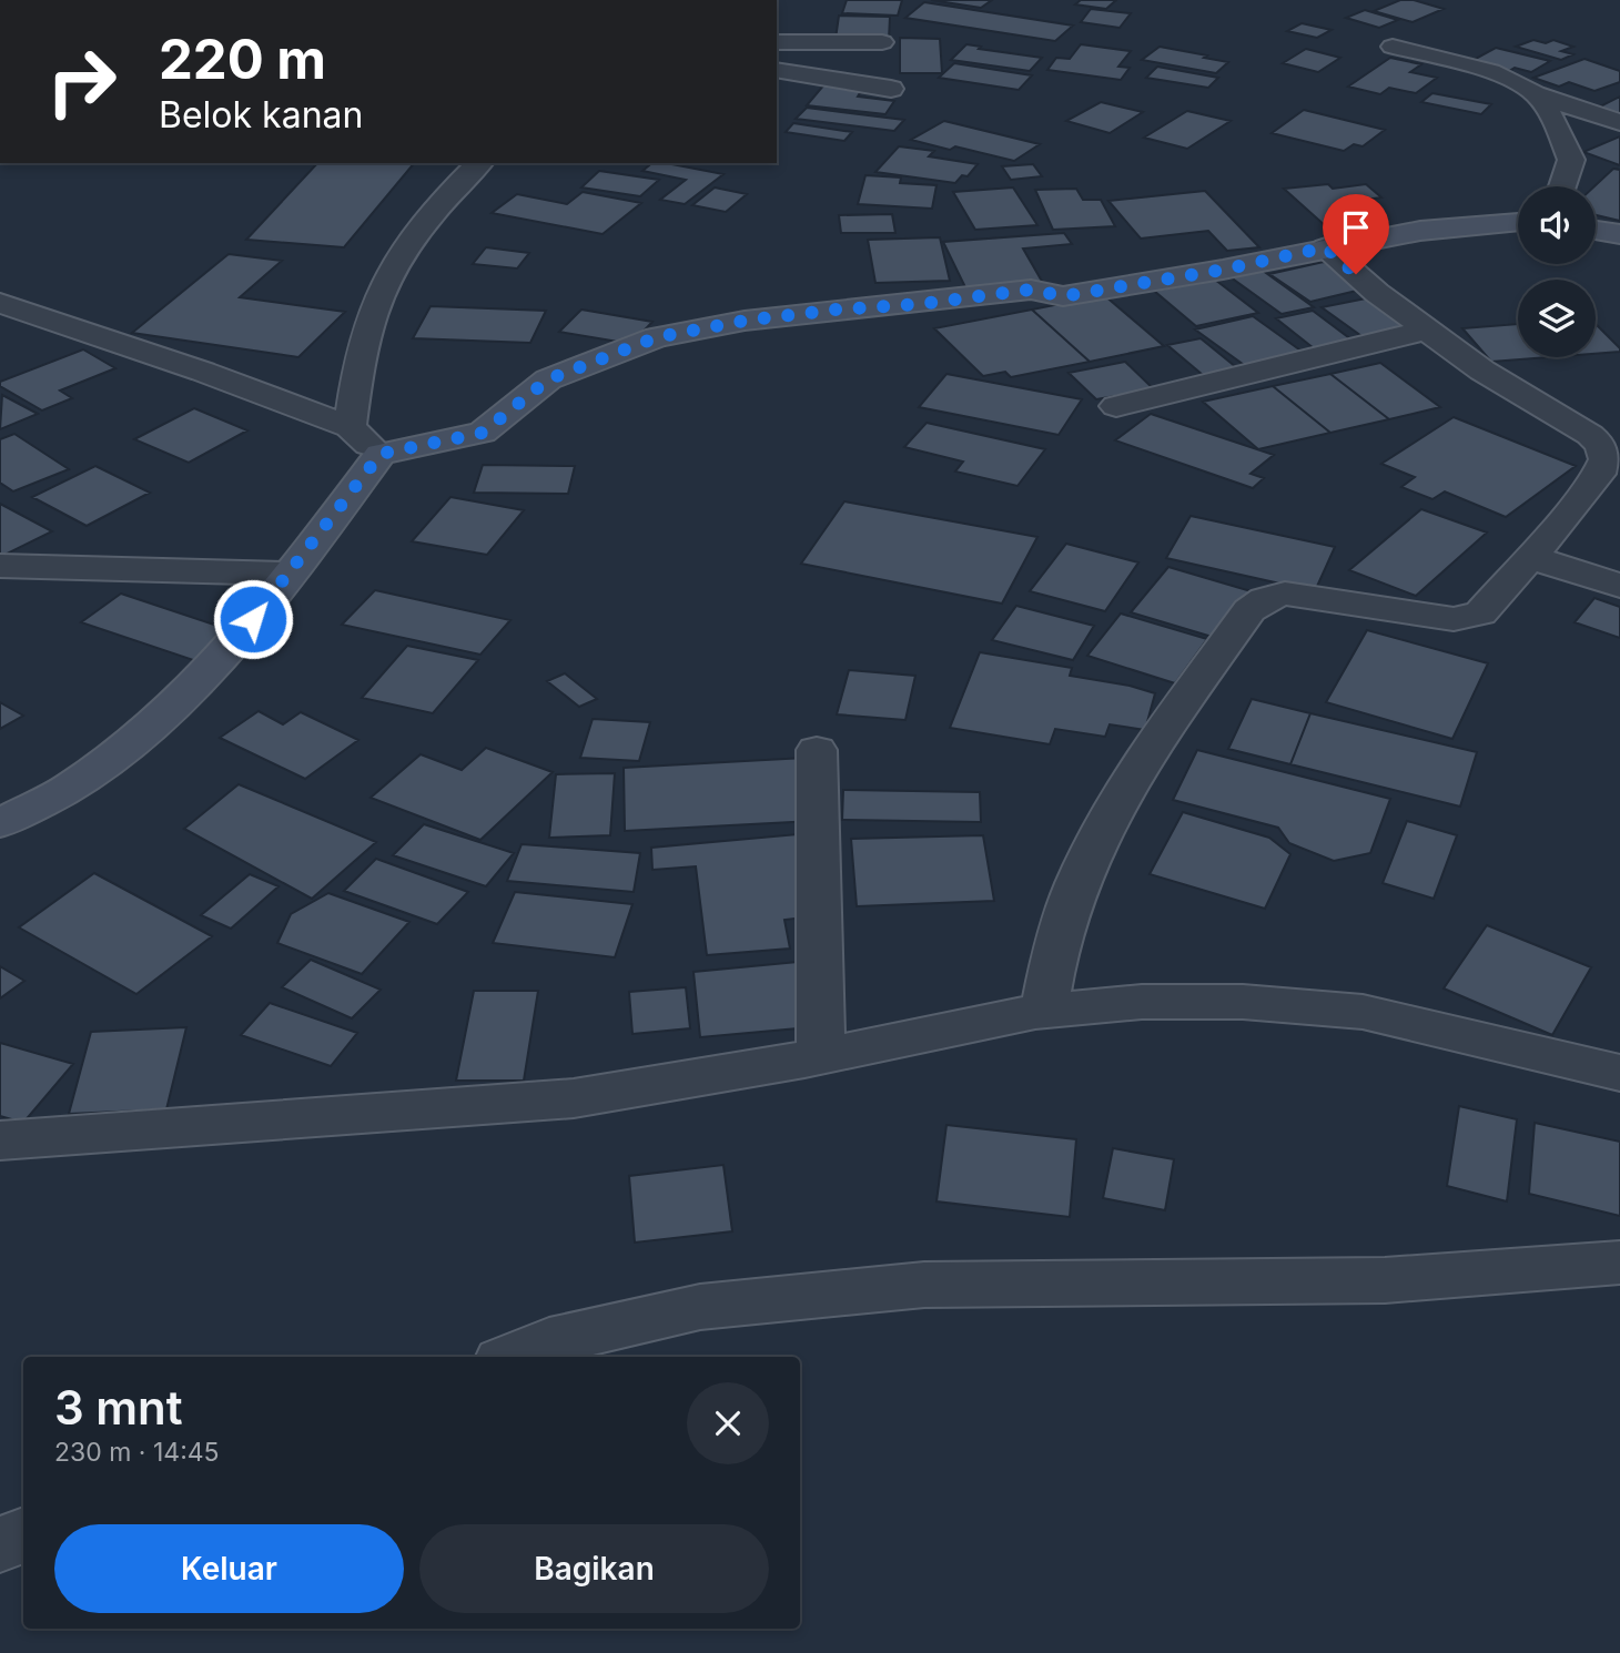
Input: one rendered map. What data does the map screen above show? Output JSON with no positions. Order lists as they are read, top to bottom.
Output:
{
  "page": {
    "turn": ["220 m", "Belok kanan"],
    "heading": ["3 mnt", "230 m · 14:45"],
    "buttons": ["Keluar", "Bagikan"]
  }
}
